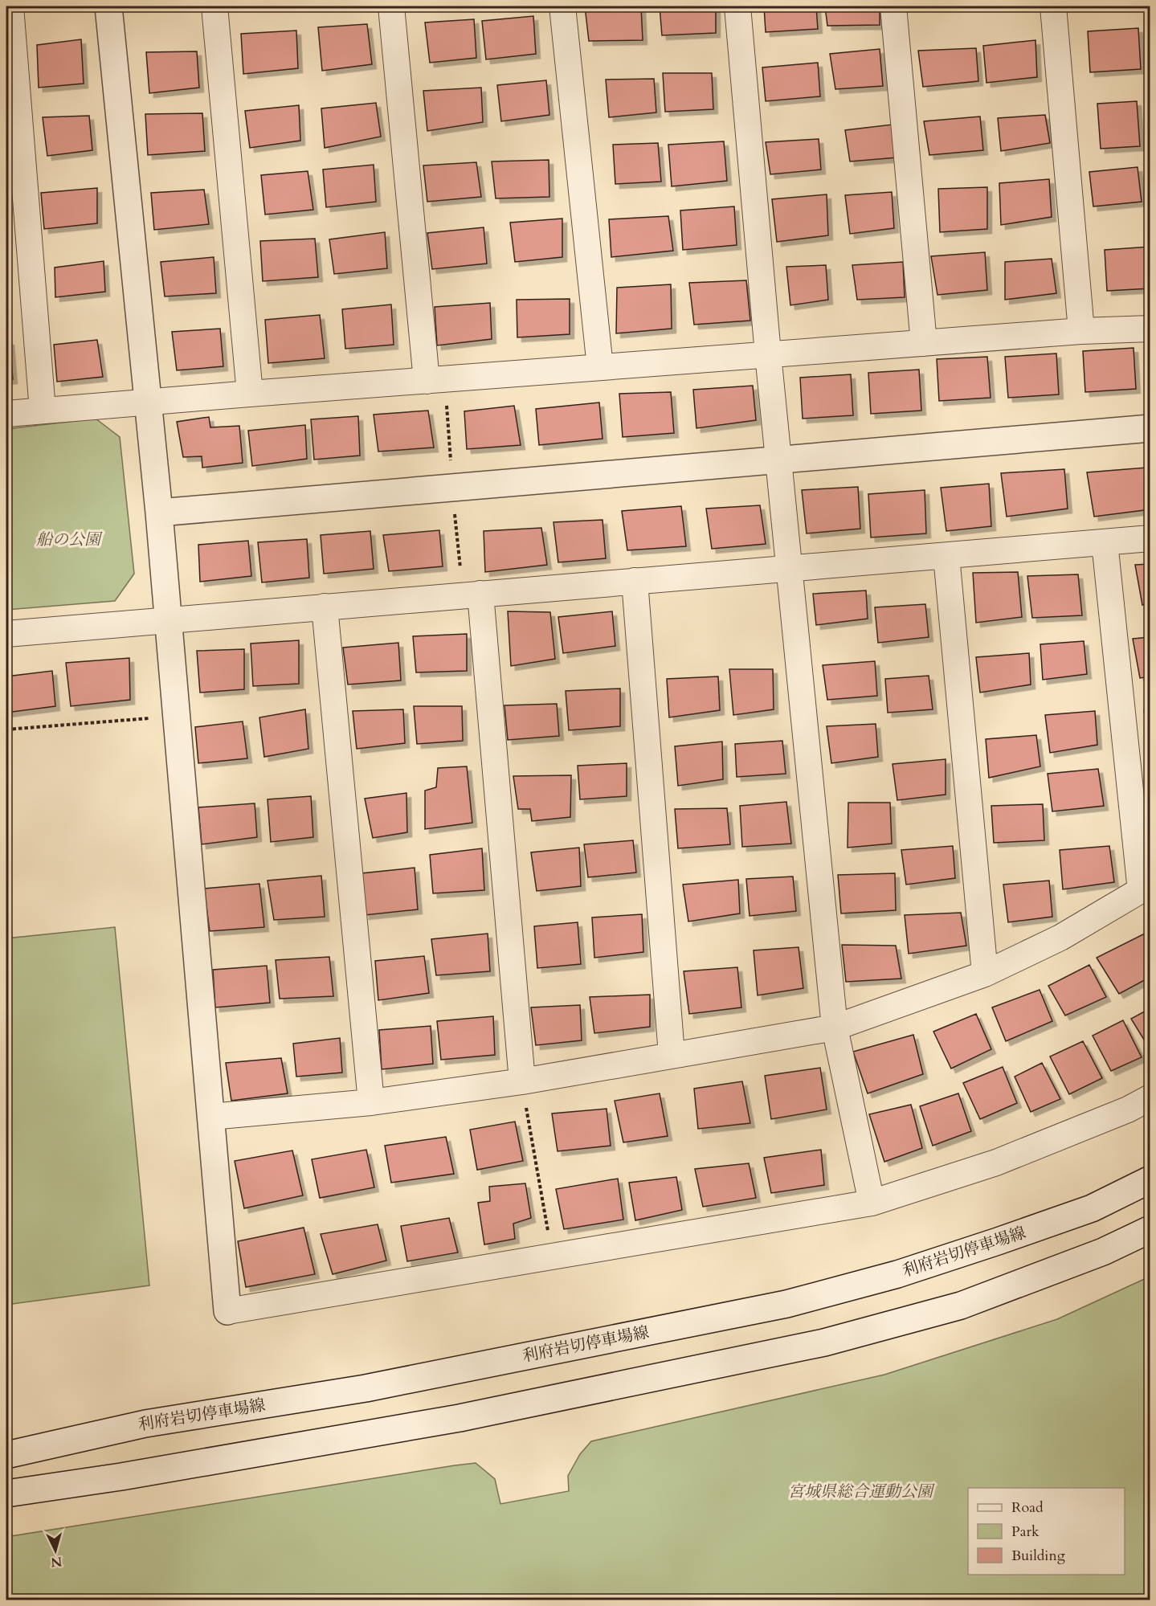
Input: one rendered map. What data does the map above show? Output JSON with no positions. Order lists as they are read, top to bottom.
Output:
{
  "streets": {
    "main road": ["利府岩切停車場線"]
  },
  "parks": ["船の公園", "宮城県総合運動公園"],
  "legend": ["Road", "Park", "Building"],
  "north": "bottom"
}
